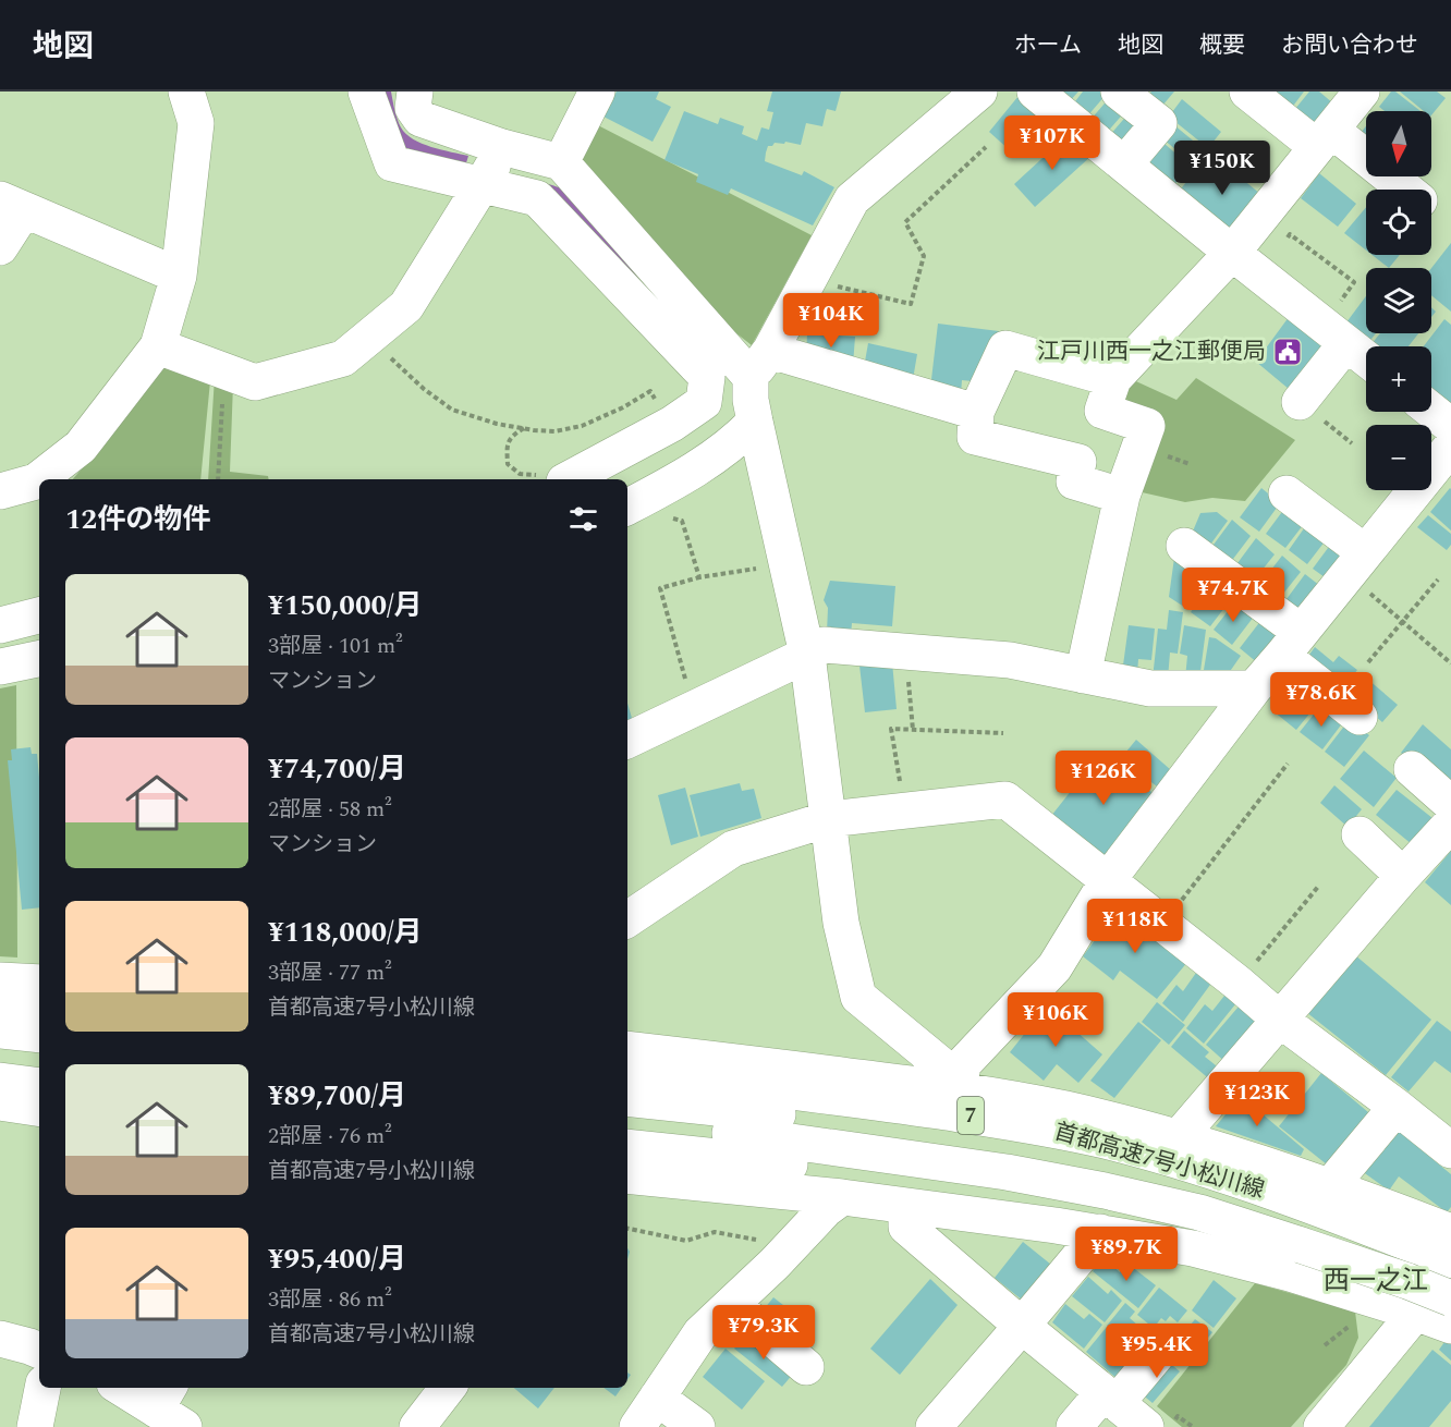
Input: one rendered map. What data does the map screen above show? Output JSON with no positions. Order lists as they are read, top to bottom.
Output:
{
  "streets": {
    "main road": ["7", "首都高速7号小松川線"]
  },
  "districts": ["西一之江"],
  "places": {
    "public building": ["江戸川西一之江郵便局"]
  },
  "north": "bottom",
  "page": {
    "header": "地図",
    "nav": [
      "ホーム",
      "地図",
      "概要",
      "お問い合わせ"
    ],
    "map_buttons": ["+", "−"],
    "price": [
      "¥107K",
      "¥150K",
      "¥104K",
      "¥74.7K",
      "¥78.6K",
      "¥126K",
      "¥118K",
      "¥106K",
      "¥123K",
      "¥89.7K",
      "¥79.3K",
      "¥95.4K"
    ],
    "heading": "12件の物件",
    "list": [
      {
        "name": "¥150,000/月",
        "note": "3部屋 · 101 m² · マンション"
      },
      {
        "name": "¥74,700/月",
        "note": "2部屋 · 58 m² · マンション"
      },
      {
        "name": "¥118,000/月",
        "note": "3部屋 · 77 m² · 首都高速7号小松川線"
      },
      {
        "name": "¥89,700/月",
        "note": "2部屋 · 76 m² · 首都高速7号小松川線"
      },
      {
        "name": "¥95,400/月",
        "note": "3部屋 · 86 m² · 首都高速7号小松川線"
      }
    ]
  }
}
